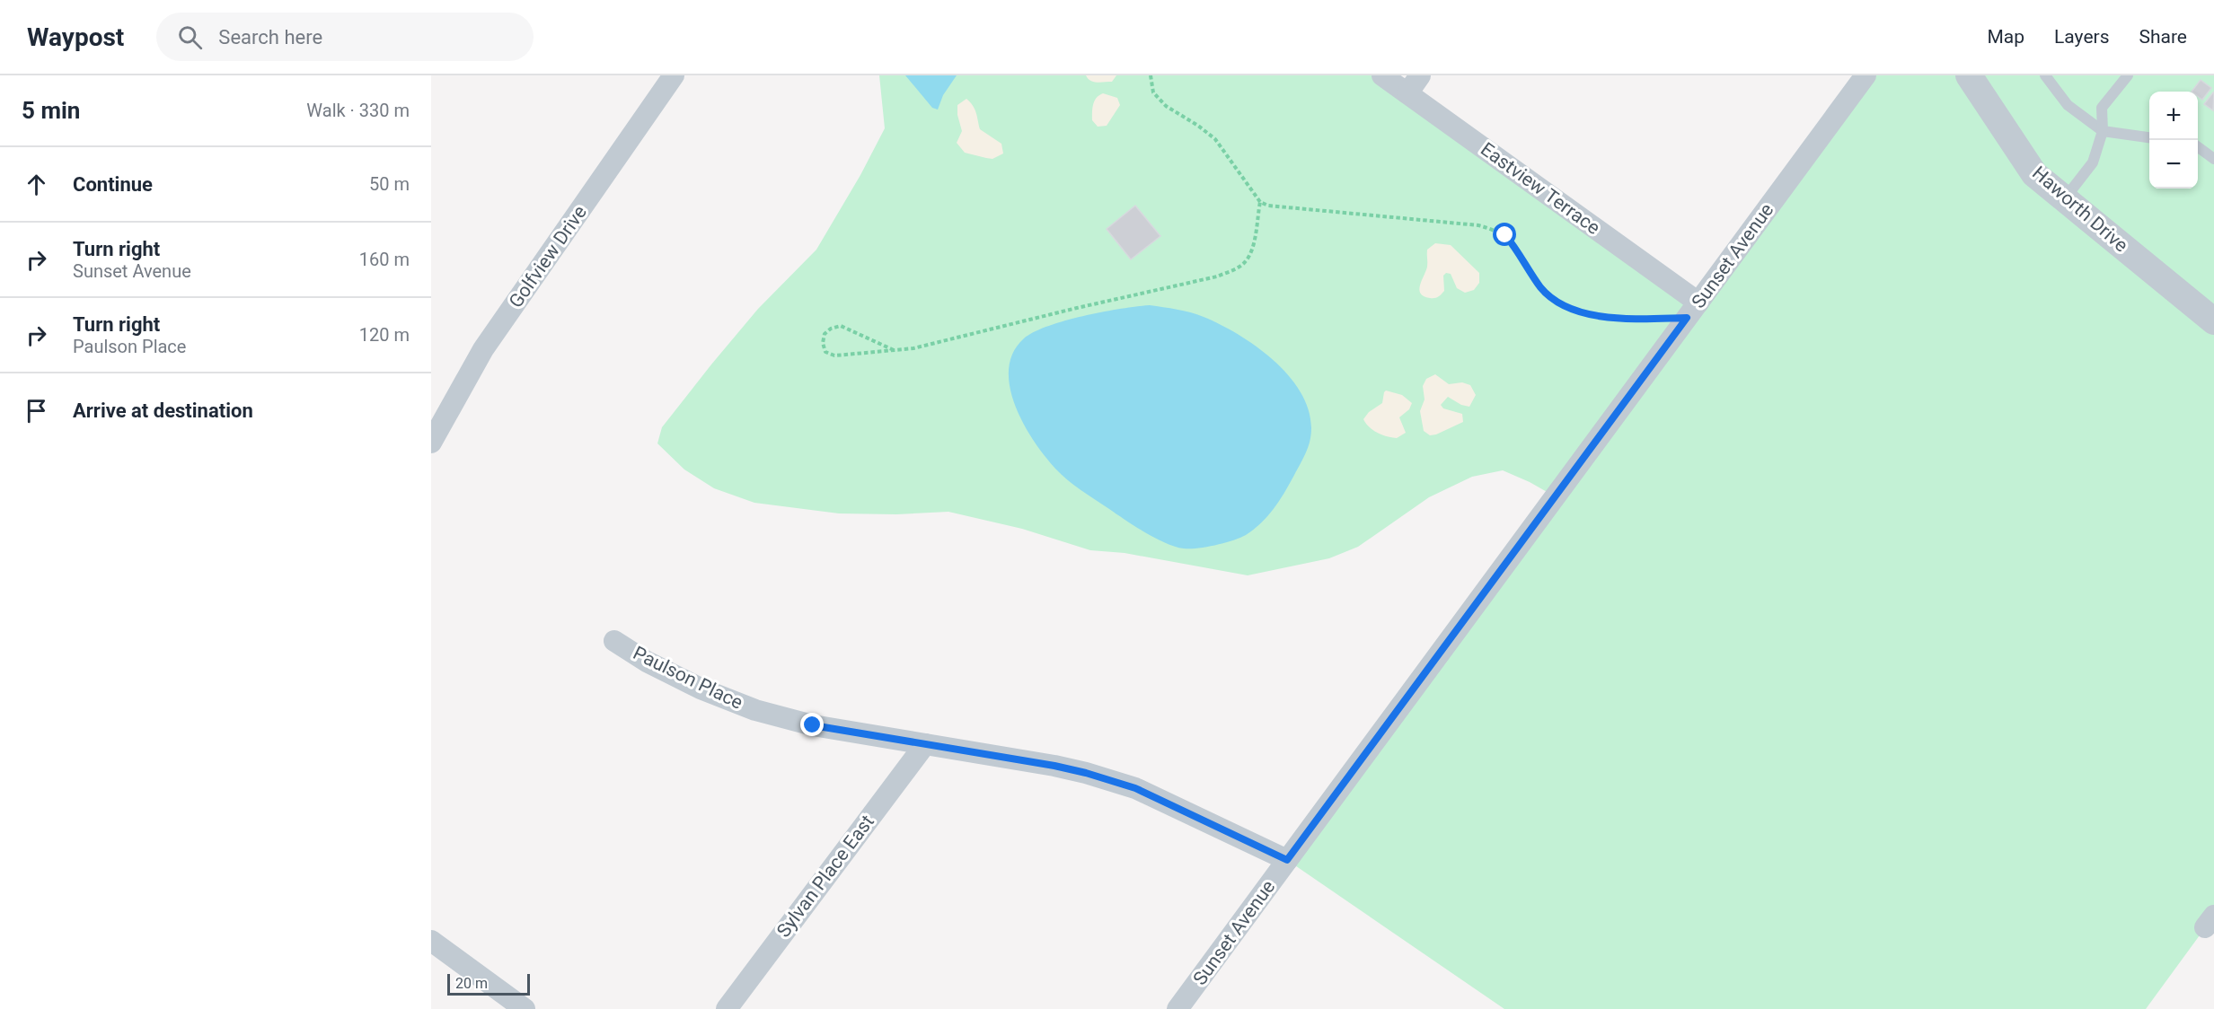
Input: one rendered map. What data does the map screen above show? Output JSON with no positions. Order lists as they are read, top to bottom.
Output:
{
  "streets": {
    "street": [
      "Eastview Terrace",
      "Haworth Drive",
      "Sunset Avenue",
      "Golfview Drive",
      "Paulson Place",
      "Sylvan Place East"
    ]
  },
  "crossings": [
    ["Eastview Terrace", "Sunset Avenue"],
    ["Sunset Avenue", "Paulson Place"],
    ["Paulson Place", "Sylvan Place East"]
  ],
  "scale_bar": "20 m",
  "page": {
    "header": "Waypost",
    "search": "Search here",
    "nav": ["Map", "Layers", "Share"],
    "heading": ["5 min", "Walk · 330 m"],
    "map_buttons": ["+", "−"],
    "list": [
      ["Continue", "50 m"],
      ["Turn right", "Sunset Avenue", "160 m"],
      ["Turn right", "Paulson Place", "120 m"],
      "Arrive at destination"
    ],
    "scale": "20 m"
  }
}
